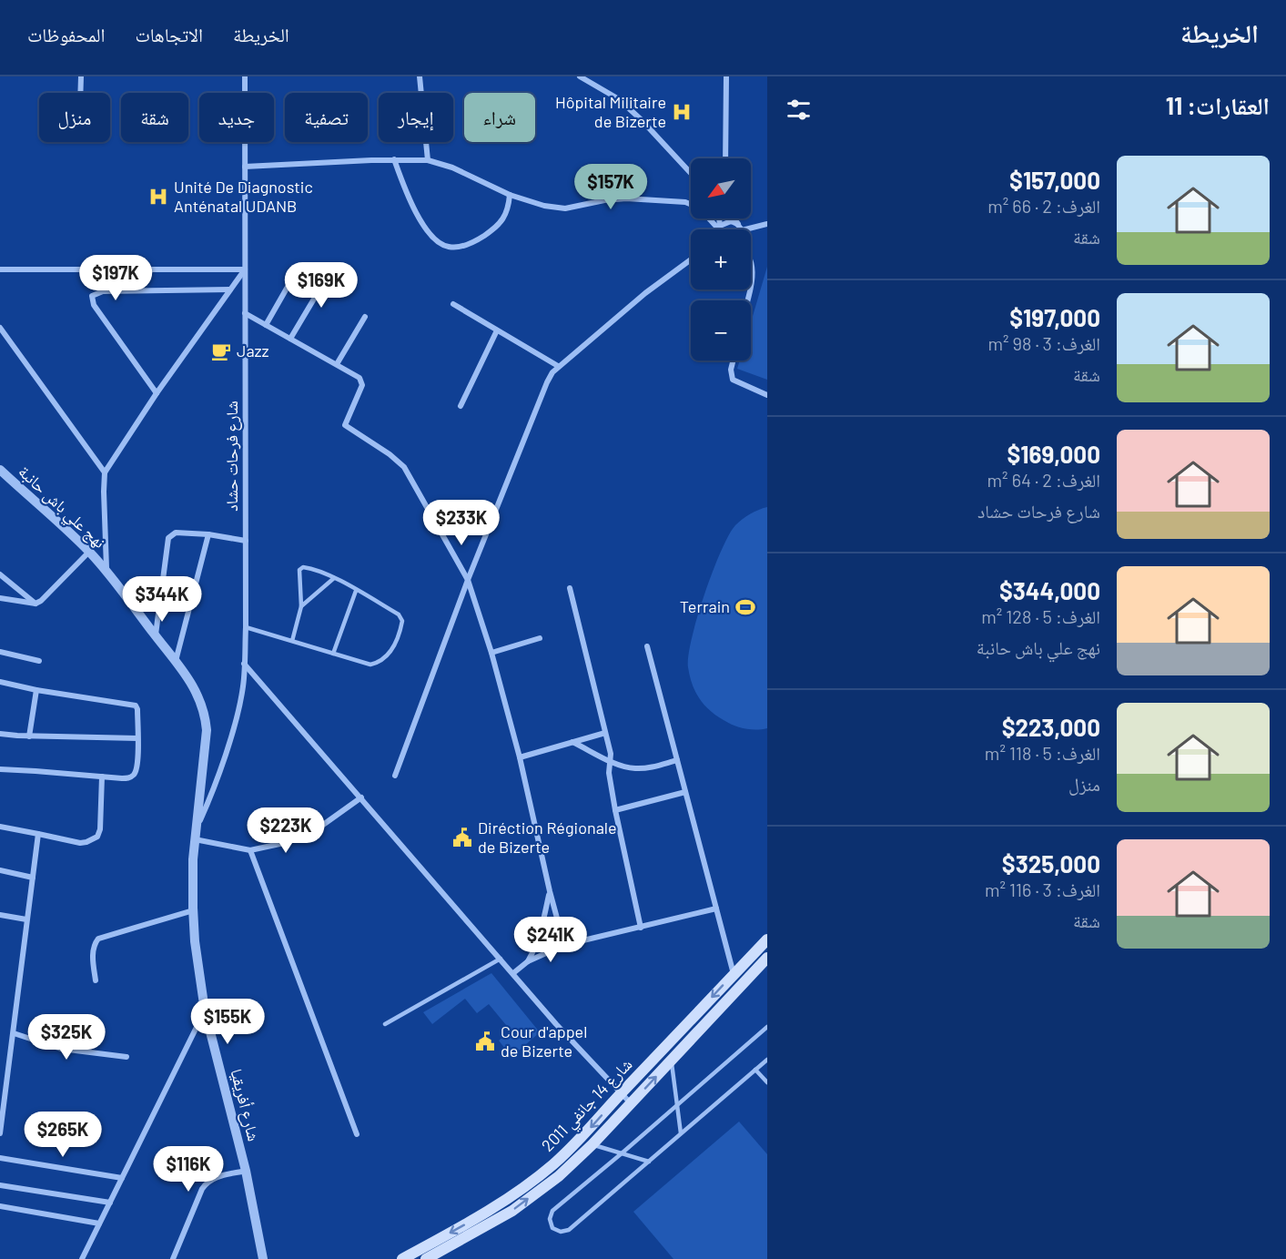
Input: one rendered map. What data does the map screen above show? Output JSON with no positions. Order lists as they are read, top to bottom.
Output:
{
  "streets": {
    "main road": ["شارع 14 جانفي 2011"],
    "street": ["شارع فرحات حشاد", "نهج علي باش حانبة", "شارع أفريقيا"]
  },
  "crossings": [
    ["شارع فرحات حشاد", "نهج علي باش حانبة"],
    ["شارع فرحات حشاد", "شارع أفريقيا"],
    ["نهج علي باش حانبة", "شارع أفريقيا"]
  ],
  "places": {
    "hospital": ["Hôpital Militaire de Bizerte", "Unité De Diagnostic Anténatal UDANB"],
    "cafe": ["Jazz"],
    "sports": ["Terrain"],
    "public building": ["Diréction Régionale de Bizerte", "Cour d'appel de Bizerte"]
  },
  "north": "bottom left",
  "page": {
    "header": "الخريطة",
    "nav": ["الخريطة", "الاتجاهات", "المحفوظات"],
    "heading": "العقارات: 11",
    "chip": [
      "شراء",
      "إيجار",
      "تصفية",
      "جديد",
      "شقة",
      "منزل"
    ],
    "list": [
      {
        "name": "$157,000",
        "note": "الغرف: 2 · 66 m² · شقة"
      },
      {
        "name": "$197,000",
        "note": "الغرف: 3 · 98 m² · شقة"
      },
      {
        "name": "$169,000",
        "note": "الغرف: 2 · 64 m² · شارع فرحات حشاد"
      },
      {
        "name": "$344,000",
        "note": "الغرف: 5 · 128 m² · نهج علي باش حانبة"
      },
      {
        "name": "$223,000",
        "note": "الغرف: 5 · 118 m² · منزل"
      },
      {
        "name": "$325,000",
        "note": "الغرف: 3 · 116 m² · شقة"
      }
    ],
    "map_buttons": ["+", "−"],
    "price": [
      "$157K",
      "$197K",
      "$169K",
      "$233K",
      "$344K",
      "$223K",
      "$241K",
      "$155K",
      "$325K",
      "$265K",
      "$116K"
    ]
  }
}
